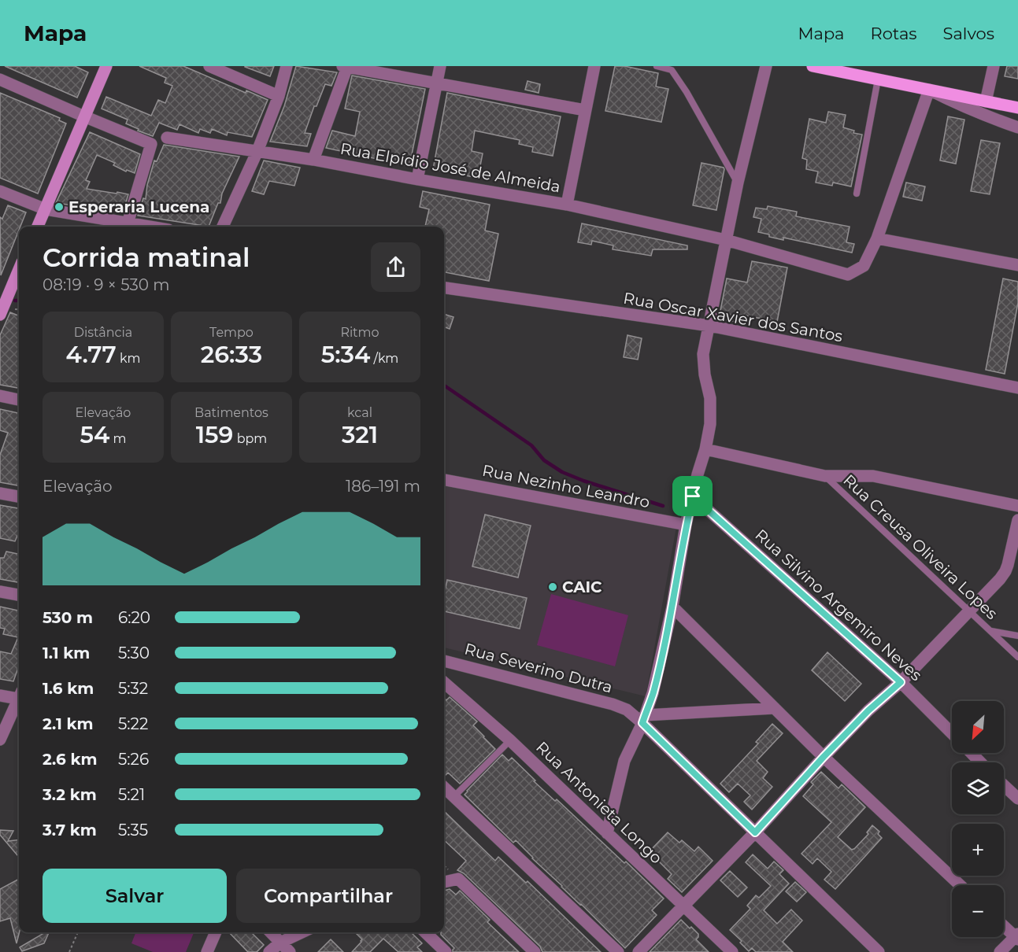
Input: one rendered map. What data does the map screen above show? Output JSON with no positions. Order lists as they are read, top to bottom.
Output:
{
  "streets": {
    "street": [
      "Rua Elpídio José de Almeida",
      "Rua Oscar Xavier dos Santos",
      "Rua Nezinho Leandro",
      "Rua Silvino Argemiro Neves",
      "Rua Severino Dutra",
      "Rua Antonieta Longo"
    ],
    "lane": ["Rua Creusa Oliveira Lopes"]
  },
  "places": ["Esperaria Lucena", "CAIC"],
  "north": "bottom left",
  "page": {
    "header": "Mapa",
    "nav": ["Mapa", "Rotas", "Salvos"],
    "heading": ["Corrida matinal", "08:19 · 9 × 530 m"],
    "stats": [
      ["Distância", "4.77 km"],
      ["Tempo", "26:33"],
      ["Ritmo", "5:34 /km"],
      ["Elevação", "54 m"],
      ["Batimentos", "159 bpm"],
      ["kcal", "321"]
    ],
    "chart": ["Elevação", "186–191 m"],
    "list": [
      {
        "name": "530 m",
        "note": "6:20"
      },
      {
        "name": "1.1 km",
        "note": "5:30"
      },
      {
        "name": "1.6 km",
        "note": "5:32"
      },
      {
        "name": "2.1 km",
        "note": "5:22"
      },
      {
        "name": "2.6 km",
        "note": "5:26"
      },
      {
        "name": "3.2 km",
        "note": "5:21"
      },
      {
        "name": "3.7 km",
        "note": "5:35"
      }
    ],
    "map_buttons": ["+", "−"],
    "buttons": ["Salvar", "Compartilhar"]
  }
}
